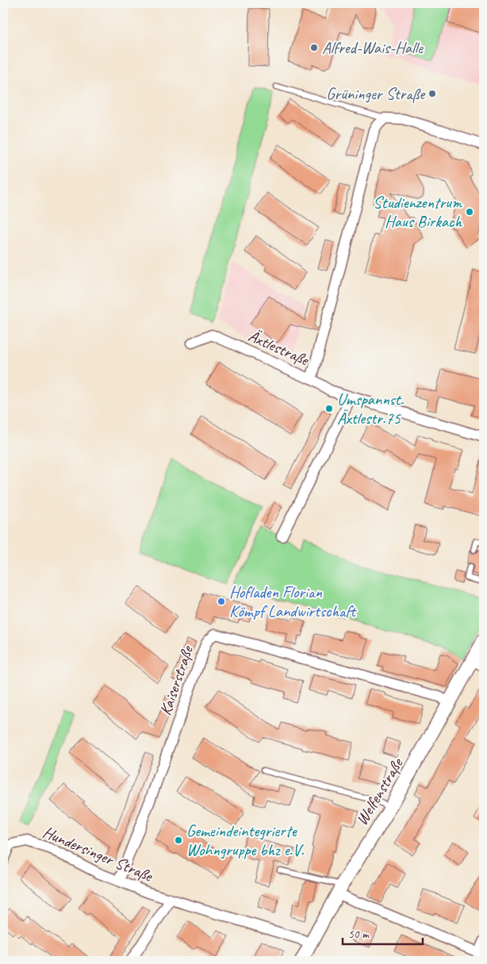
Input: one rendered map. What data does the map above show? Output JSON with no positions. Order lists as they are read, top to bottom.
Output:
{
  "streets": {
    "street": [
      "Äxtlestraße",
      "Kaiserstraße",
      "Welfenstraße",
      "Hundersinger Straße"
    ]
  },
  "crossings": [
    ["Kaiserstraße", "Welfenstraße"],
    ["Kaiserstraße", "Hundersinger Straße"],
    ["Welfenstraße", "Hundersinger Straße"]
  ],
  "places": [
    "Alfred-Wais-Halle",
    "Grüninger Straße",
    "Studienzentrum Haus Birkach",
    "Umspannst. Äxtlestr.75",
    "Hofladen Florian Kömpf Landwirtschaft",
    "Gemeindeintegrierte Wohngruppe bhz e.V."
  ],
  "scale_bar": "50 m"
}
